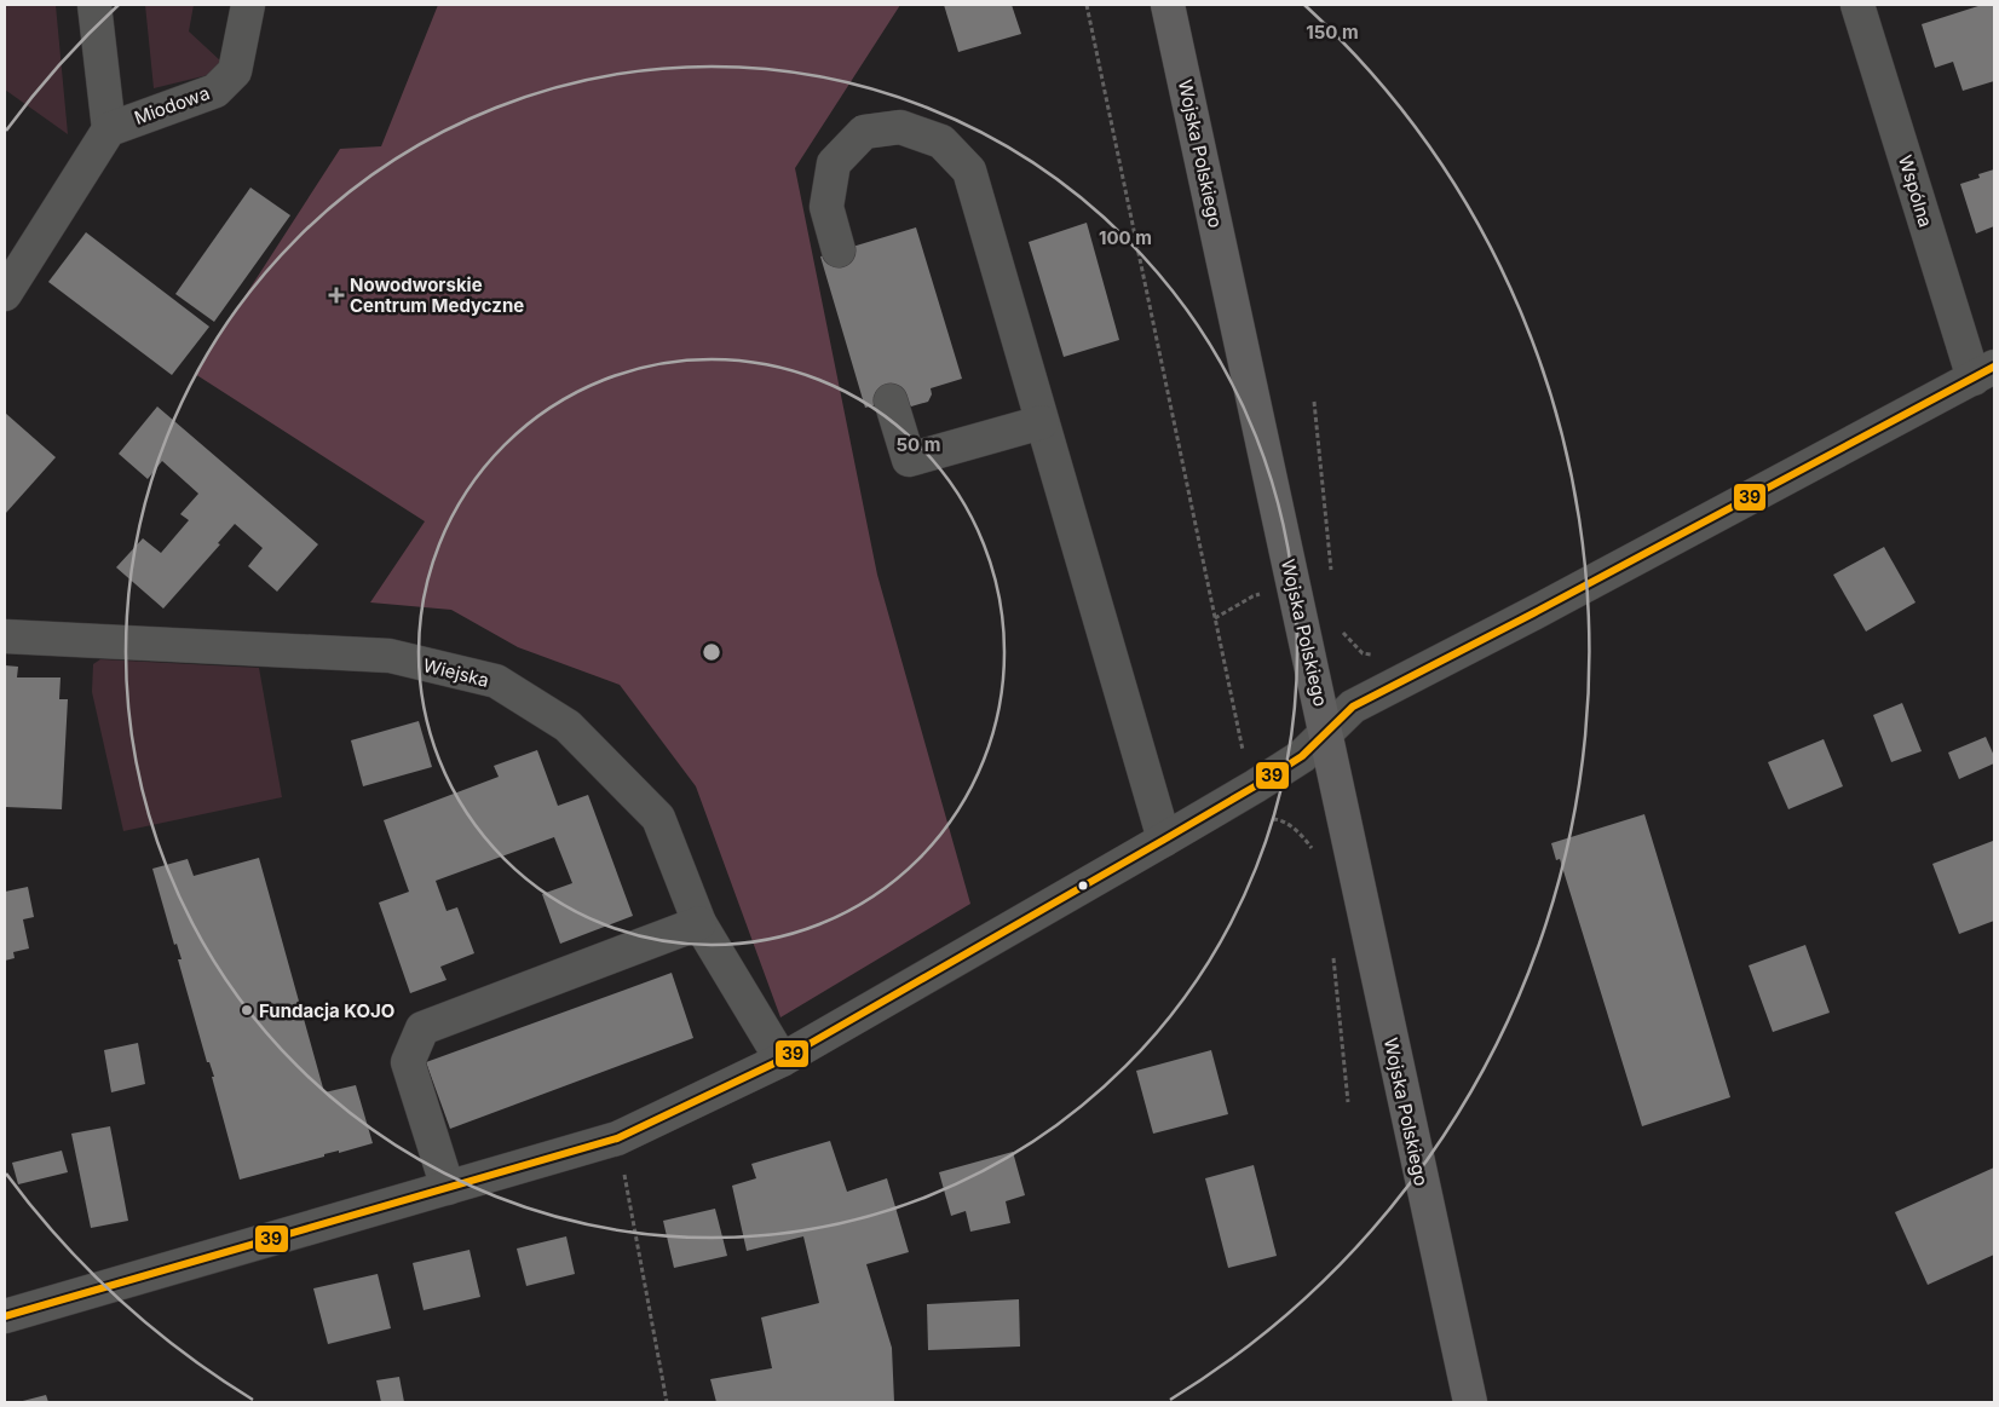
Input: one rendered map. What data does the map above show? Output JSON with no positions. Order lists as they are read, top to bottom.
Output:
{
  "streets": {
    "main road": ["Wojska Polskiego"],
    "street": ["Miodowa", "Wspólna", "Wiejska"]
  },
  "places": {
    "health": ["Nowodworskie Centrum Medyczne"],
    "other": ["Fundacja KOJO"]
  },
  "lines": ["transit line 39"],
  "rings": ["150 m", "100 m", "50 m"]
}
